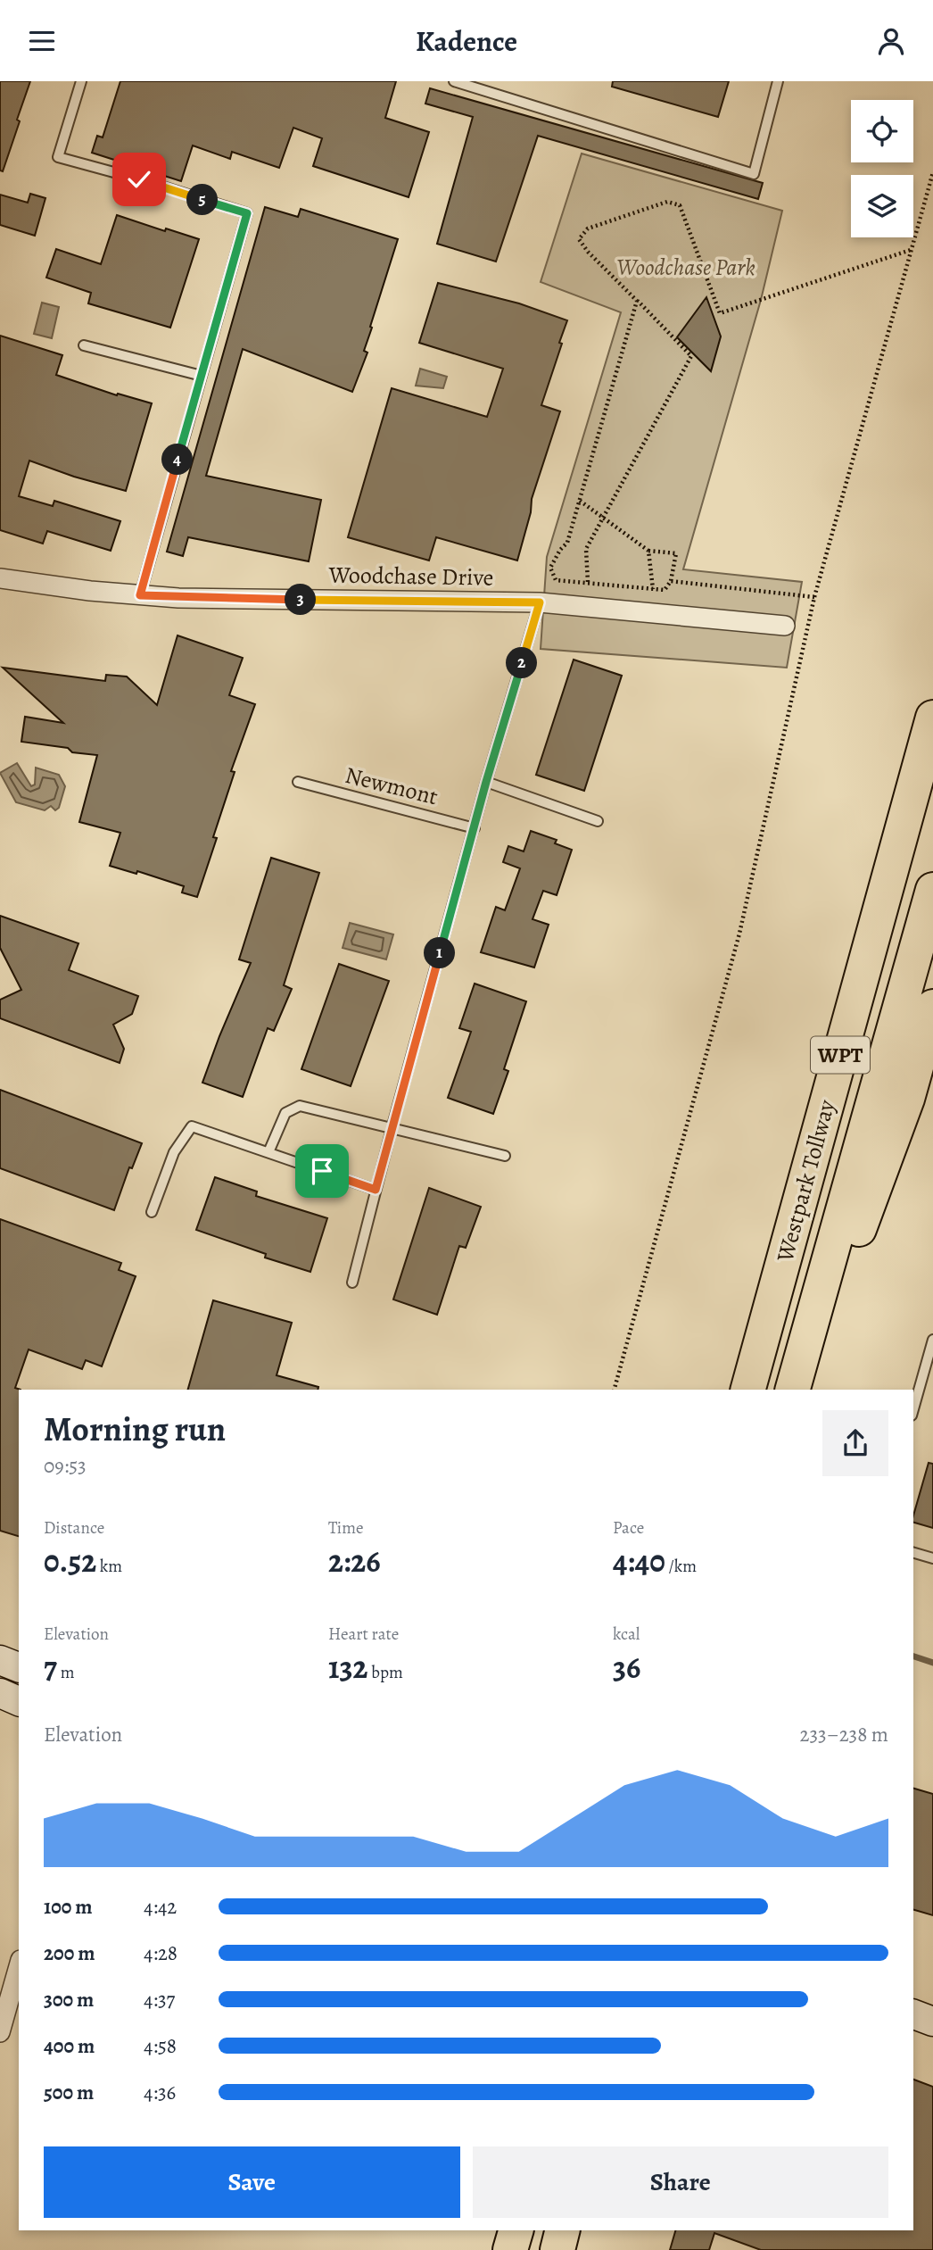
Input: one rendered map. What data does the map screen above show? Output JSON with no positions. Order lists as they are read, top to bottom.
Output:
{
  "streets": {
    "highway": ["WPT", "Westpark Tollway"],
    "street": ["Woodchase Drive"],
    "lane": ["Newmont"]
  },
  "parks": ["Woodchase Park"],
  "page": {
    "header": "Kadence",
    "pins": [
      "5",
      "4",
      "3",
      "2",
      "1"
    ],
    "heading": ["Morning run", "09:53"],
    "stats": [
      ["Distance", "0.52 km"],
      ["Time", "2:26"],
      ["Pace", "4:40 /km"],
      ["Elevation", "7 m"],
      ["Heart rate", "132 bpm"],
      ["kcal", "36"]
    ],
    "chart": ["Elevation", "233–238 m"],
    "list": [
      {
        "name": "100 m",
        "note": "4:42"
      },
      {
        "name": "200 m",
        "note": "4:28"
      },
      {
        "name": "300 m",
        "note": "4:37"
      },
      {
        "name": "400 m",
        "note": "4:58"
      },
      {
        "name": "500 m",
        "note": "4:36"
      }
    ],
    "buttons": ["Save", "Share"]
  }
}
